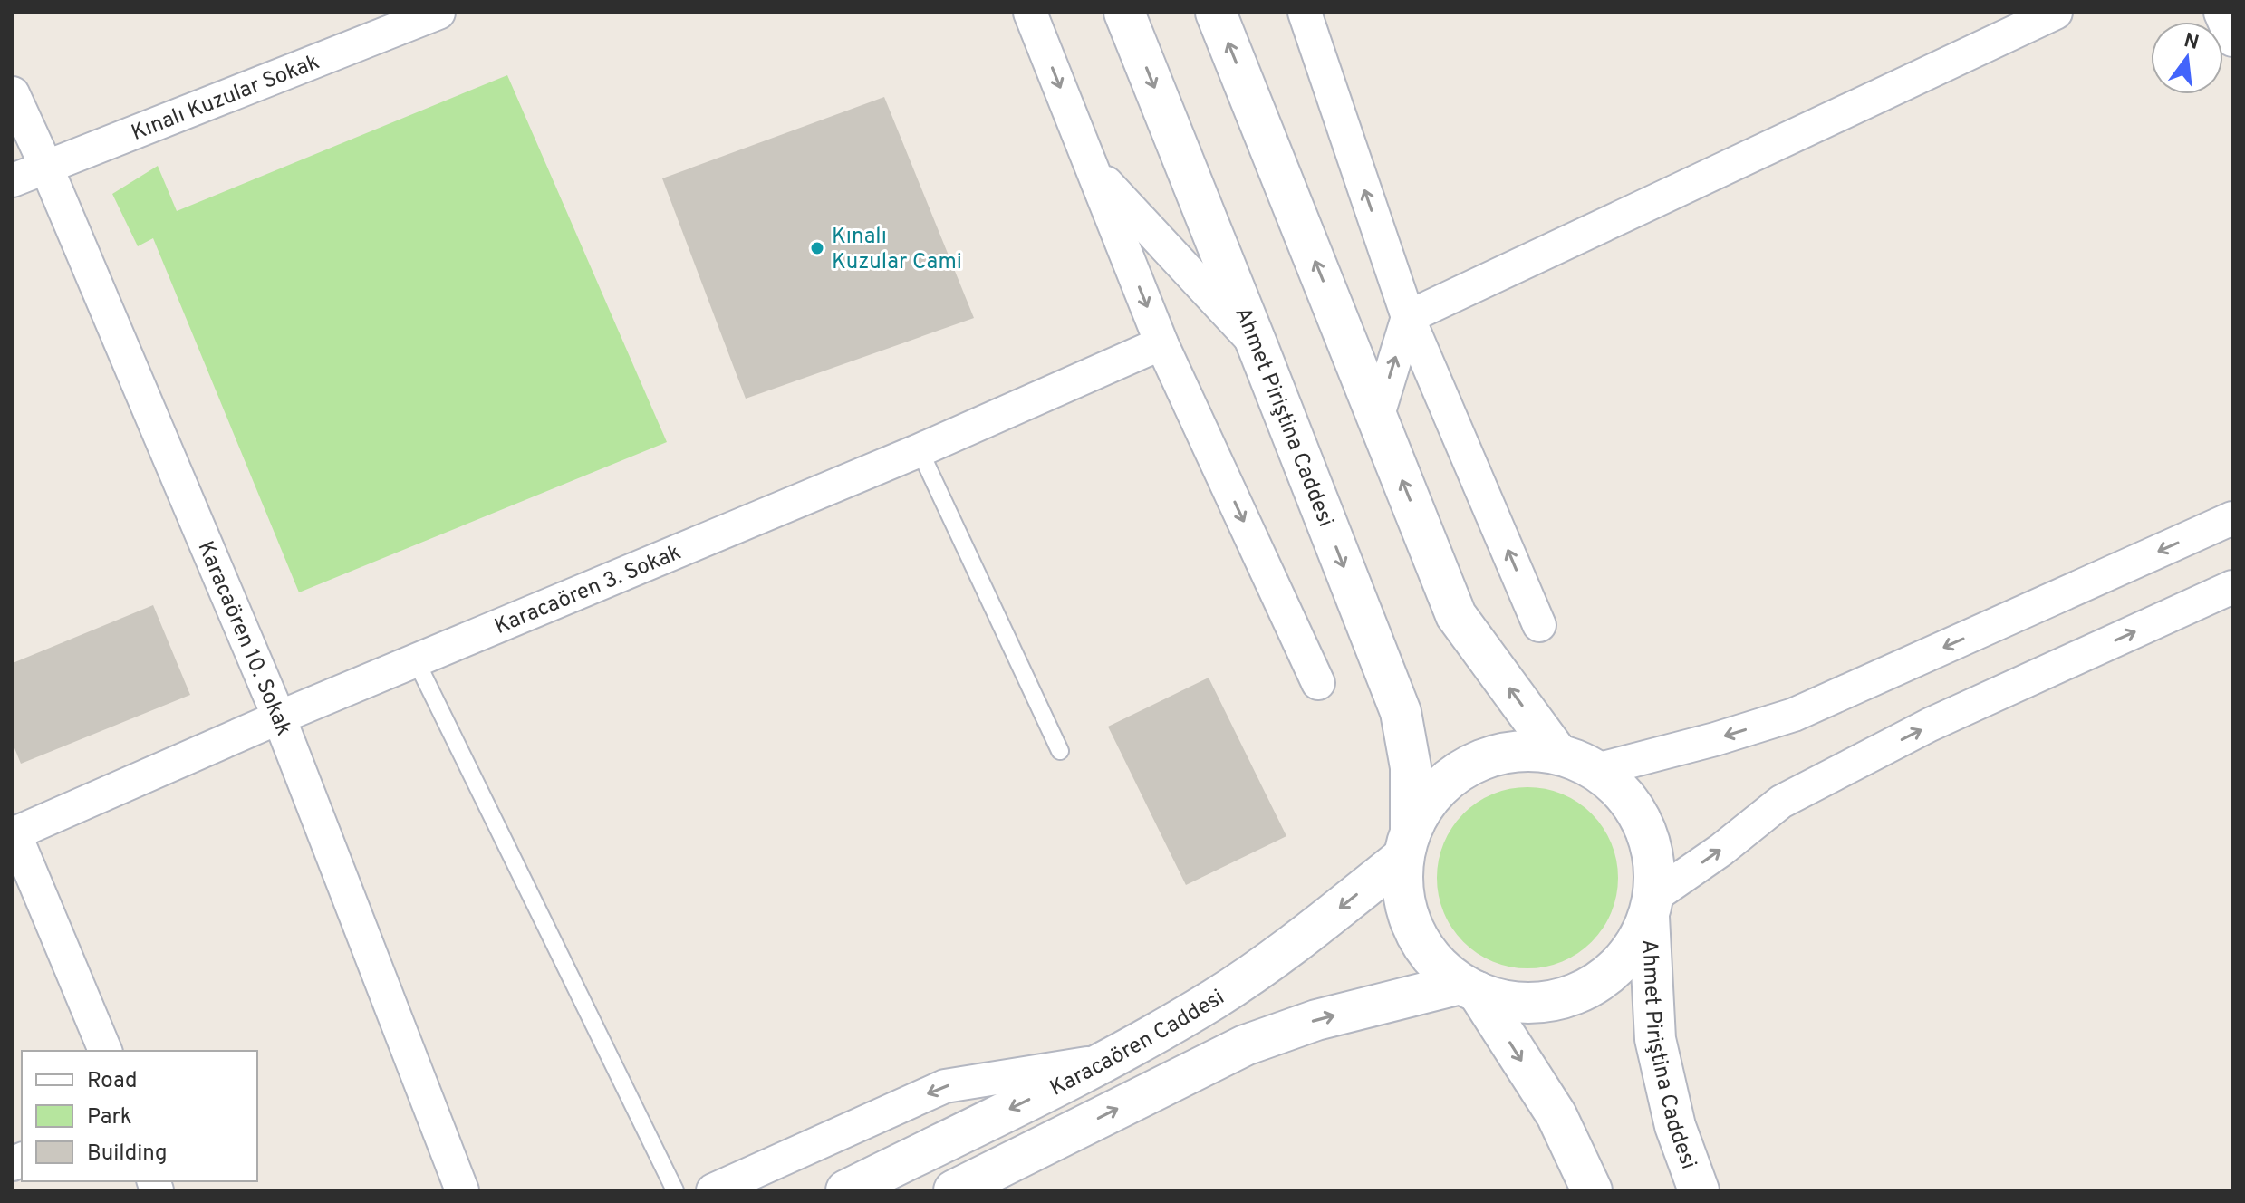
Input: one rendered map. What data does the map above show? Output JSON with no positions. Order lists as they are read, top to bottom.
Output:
{
  "streets": {
    "street": [
      "Kınalı Kuzular Sokak",
      "Ahmet Piriştina Caddesi",
      "Karacaören 3. Sokak",
      "Karacaören 10. Sokak",
      "Karacaören Caddesi"
    ]
  },
  "crossings": [
    ["Kınalı Kuzular Sokak", "Karacaören 10. Sokak"],
    ["Ahmet Piriştina Caddesi", "Karacaören Caddesi"],
    ["Karacaören 3. Sokak", "Karacaören 10. Sokak"]
  ],
  "places": ["Kınalı Kuzular Cami"],
  "legend": ["Road", "Park", "Building"],
  "north": "top"
}
